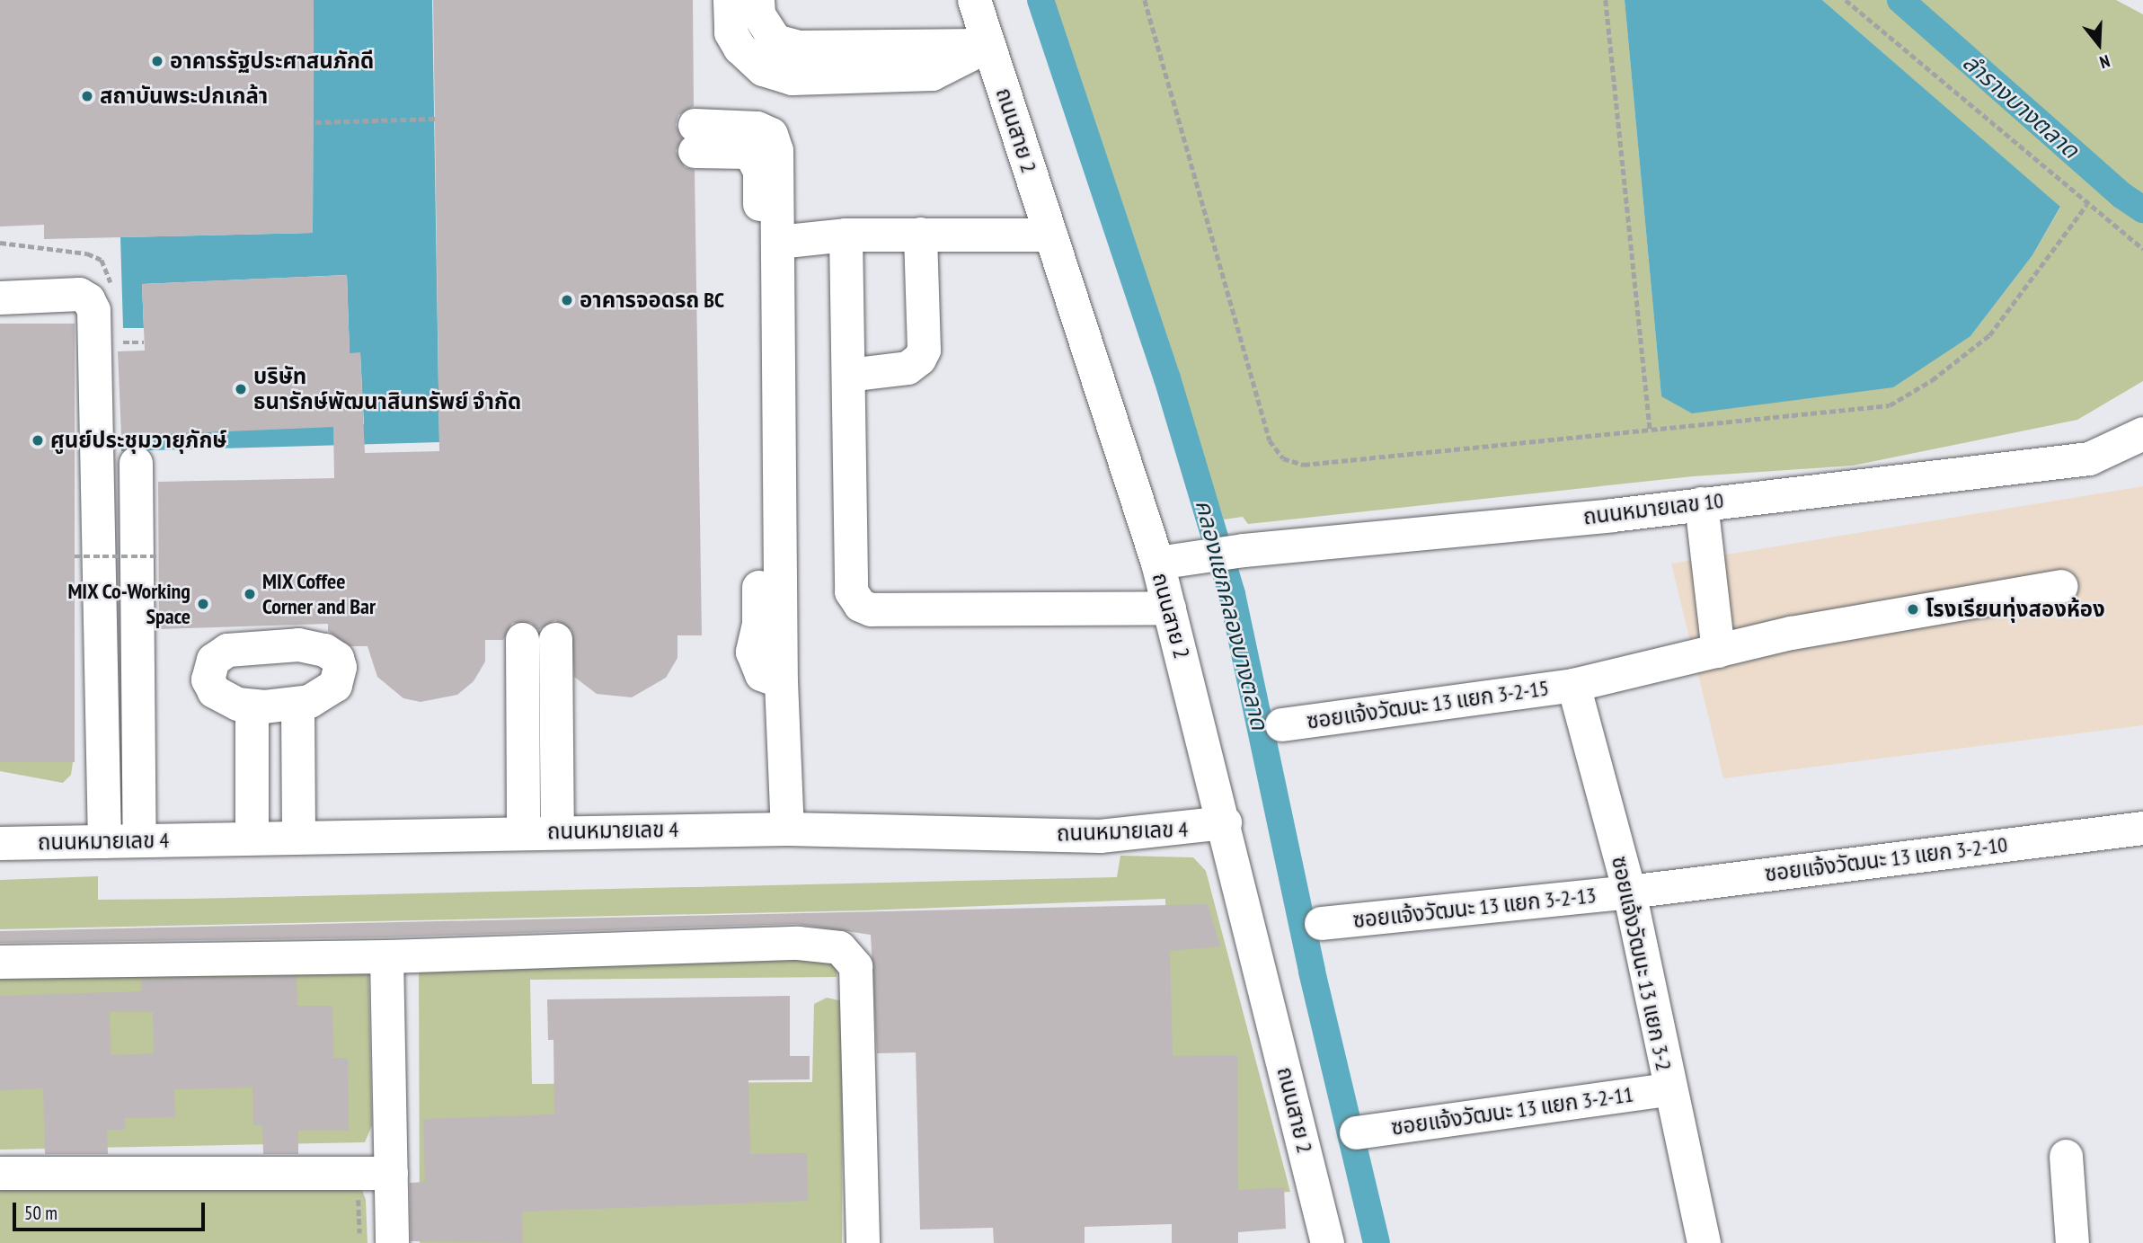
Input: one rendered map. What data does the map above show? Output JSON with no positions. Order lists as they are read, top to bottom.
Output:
{
  "streets": {
    "street": [
      "ถนนสาย 2",
      "ถนนหมายเลข 10",
      "ซอยแจ้งวัฒนะ 13 แยก 3-2-15",
      "ถนนหมายเลข 4",
      "ซอยแจ้งวัฒนะ 13 แยก 3-2-10",
      "ซอยแจ้งวัฒนะ 13 แยก 3-2-13",
      "ซอยแจ้งวัฒนะ 13 แยก 3-2",
      "ซอยแจ้งวัฒนะ 13 แยก 3-2-11"
    ]
  },
  "crossings": [
    ["ถนนสาย 2", "ถนนหมายเลข 10"],
    ["ถนนสาย 2", "ถนนหมายเลข 4"],
    ["ซอยแจ้งวัฒนะ 13 แยก 3-2-15", "ซอยแจ้งวัฒนะ 13 แยก 3-2"],
    ["ซอยแจ้งวัฒนะ 13 แยก 3-2-10", "ซอยแจ้งวัฒนะ 13 แยก 3-2-13"],
    ["ซอยแจ้งวัฒนะ 13 แยก 3-2-10", "ซอยแจ้งวัฒนะ 13 แยก 3-2"],
    ["ซอยแจ้งวัฒนะ 13 แยก 3-2-13", "ซอยแจ้งวัฒนะ 13 แยก 3-2"],
    ["ซอยแจ้งวัฒนะ 13 แยก 3-2", "ซอยแจ้งวัฒนะ 13 แยก 3-2-11"]
  ],
  "water": ["ลำรางบางตลาด", "คลองแยกคลองบางตลาด"],
  "places": [
    "อาคารรัฐประศาสนภักดี",
    "สถาบันพระปกเกล้า",
    "อาคารจอดรถ BC",
    "บริษัท ธนารักษ์พัฒนาสินทรัพย์ จำกัด",
    "ศูนย์ประชุมวายุภักษ์",
    "MIX Coffee Corner and Bar",
    "MIX Co-Working Space",
    "โรงเรียนทุ่งสองห้อง"
  ],
  "scale_bar": "50 m",
  "north": "bottom"
}
